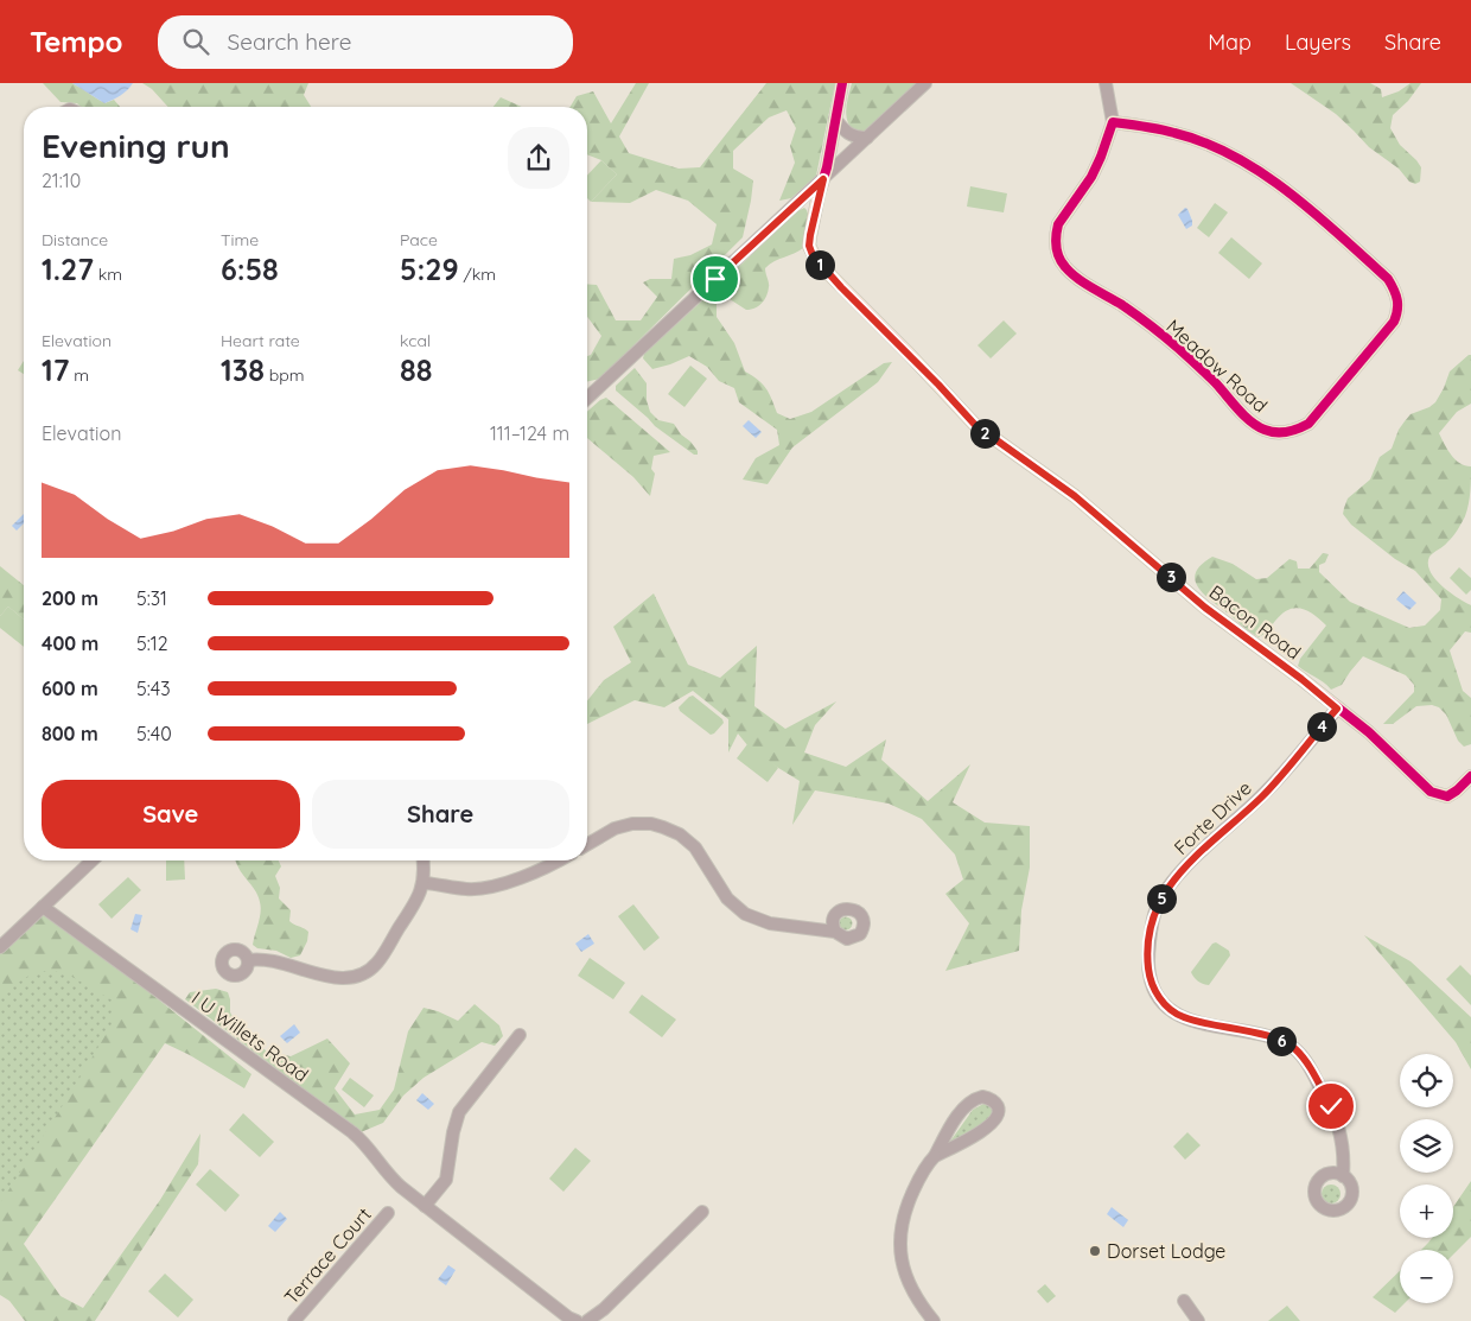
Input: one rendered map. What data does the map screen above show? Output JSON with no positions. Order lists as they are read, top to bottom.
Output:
{
  "streets": {
    "street": [
      "Meadow Road",
      "Bacon Road",
      "Forte Drive",
      "I U Willets Road",
      "Terrace Court"
    ]
  },
  "crossings": [
    ["Bacon Road", "Forte Drive"]
  ],
  "places": ["Dorset Lodge"],
  "page": {
    "header": "Tempo",
    "search": "Search here",
    "nav": ["Map", "Layers", "Share"],
    "heading": ["Evening run", "21:10"],
    "stats": [
      ["Distance", "1.27 km"],
      ["Time", "6:58"],
      ["Pace", "5:29 /km"],
      ["Elevation", "17 m"],
      ["Heart rate", "138 bpm"],
      ["kcal", "88"]
    ],
    "pins": [
      "1",
      "2",
      "3",
      "4",
      "5",
      "6"
    ],
    "chart": ["Elevation", "111–124 m"],
    "list": [
      {
        "name": "200 m",
        "note": "5:31"
      },
      {
        "name": "400 m",
        "note": "5:12"
      },
      {
        "name": "600 m",
        "note": "5:43"
      },
      {
        "name": "800 m",
        "note": "5:40"
      }
    ],
    "buttons": ["Save", "Share"],
    "map_buttons": ["+", "−"]
  }
}
